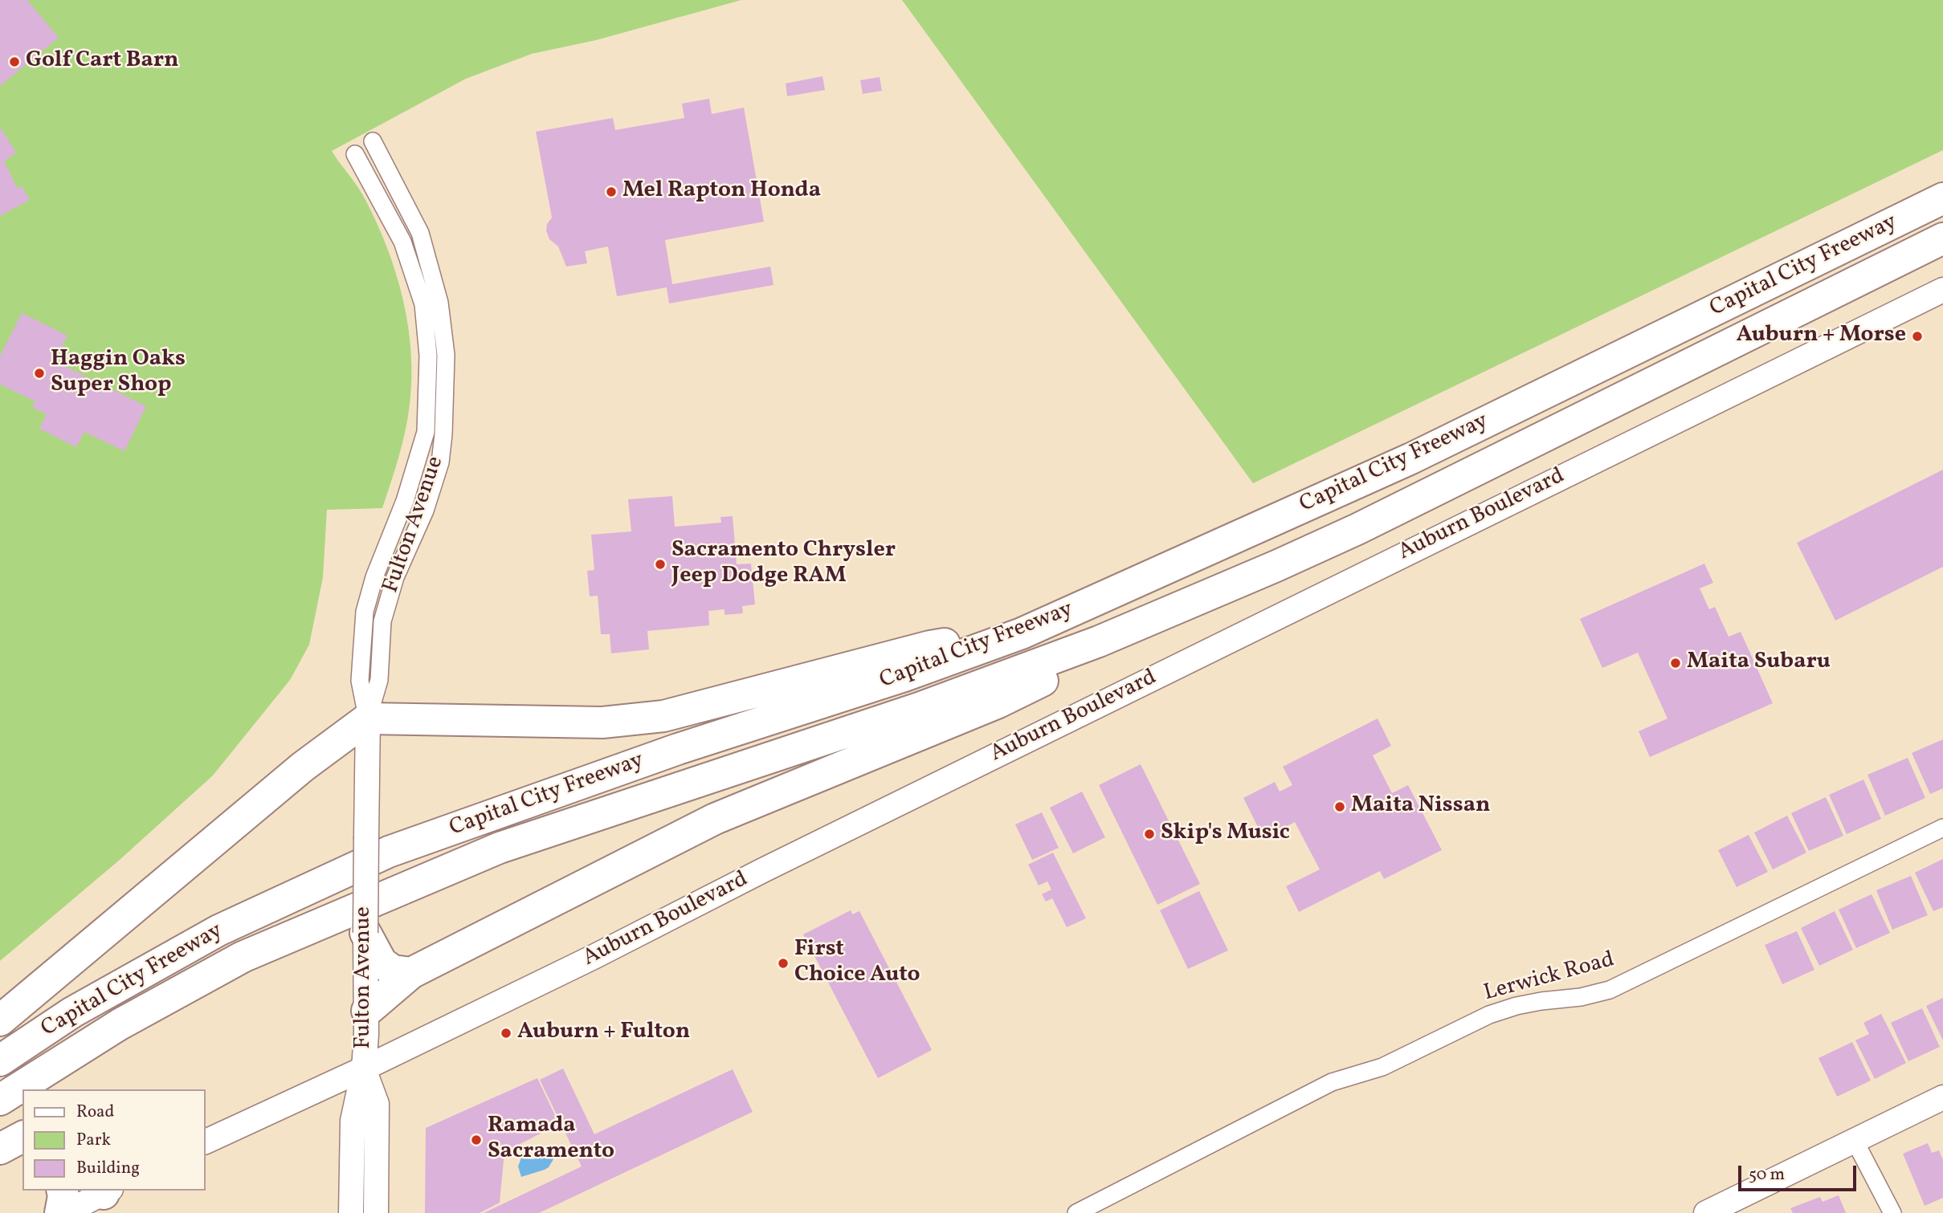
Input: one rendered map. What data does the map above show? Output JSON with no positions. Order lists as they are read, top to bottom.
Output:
{
  "streets": {
    "highway": ["Capital City Freeway"],
    "main road": ["Auburn Boulevard", "Fulton Avenue"],
    "street": ["Lerwick Road"]
  },
  "crossings": [
    ["Auburn Boulevard", "Fulton Avenue"]
  ],
  "places": [
    "Golf Cart Barn",
    "Mel Rapton Honda",
    "Auburn + Morse",
    "Haggin Oaks Super Shop",
    "Sacramento Chrysler Jeep Dodge RAM",
    "Maita Subaru",
    "Maita Nissan",
    "Skip's Music",
    "First Choice Auto",
    "Auburn + Fulton",
    "Ramada Sacramento"
  ],
  "legend": ["Road", "Park", "Building"],
  "scale_bar": "50 m"
}
